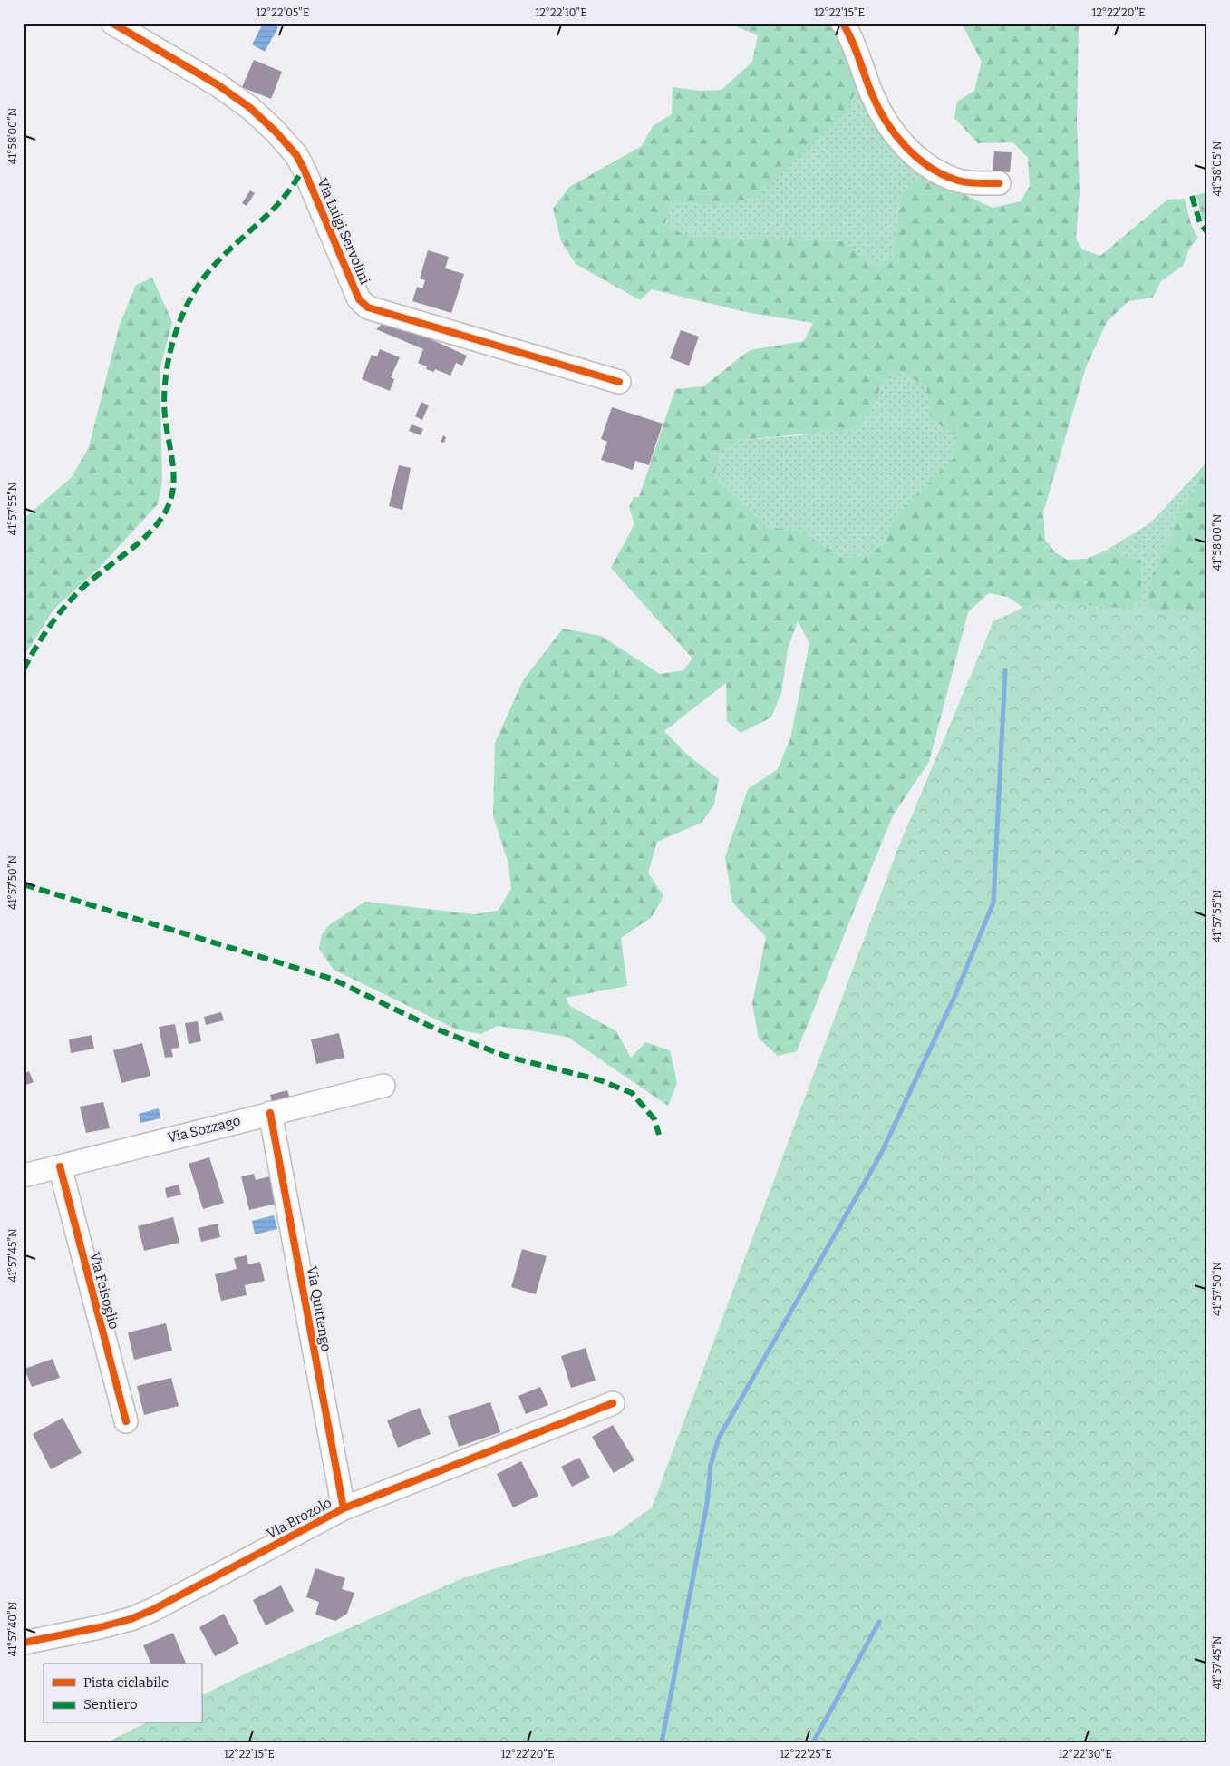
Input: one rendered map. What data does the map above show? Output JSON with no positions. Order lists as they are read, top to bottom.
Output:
{
  "streets": {
    "street": [
      "Via Luigi Servolini",
      "Via Sozzago",
      "Via Feisoglio",
      "Via Quittengo",
      "Via Brozolo"
    ]
  },
  "crossings": [
    ["Via Sozzago", "Via Feisoglio"],
    ["Via Sozzago", "Via Quittengo"],
    ["Via Quittengo", "Via Brozolo"]
  ],
  "legend": ["Pista ciclabile", "Sentiero"],
  "coordinates": [
    "12°22'05\"E",
    "12°22'10\"E",
    "12°22'15\"E",
    "12°22'20\"E",
    "41°58'00\"N",
    "41°58'05\"N",
    "41°57'55\"N",
    "41°57'50\"N",
    "41°57'45\"N",
    "41°57'40\"N",
    "12°22'25\"E",
    "12°22'30\"E"
  ]
}
